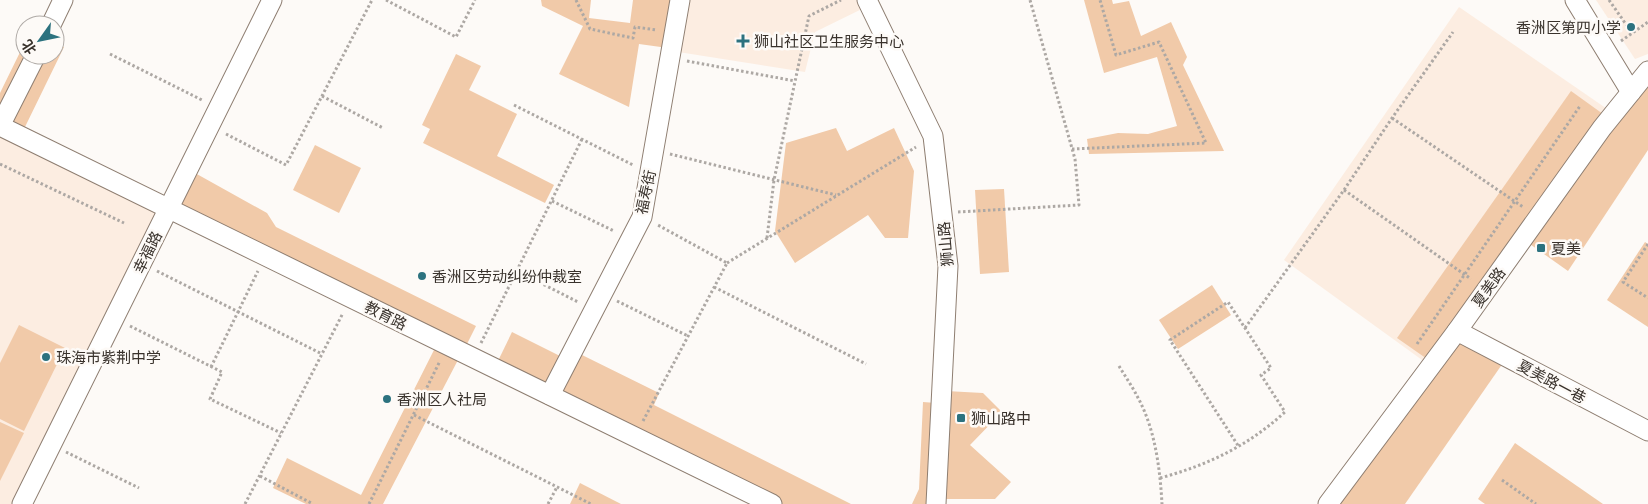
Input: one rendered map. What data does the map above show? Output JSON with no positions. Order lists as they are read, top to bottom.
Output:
{
  "streets": {
    "street": [
      "福寿街",
      "狮山路",
      "幸福路",
      "夏美路",
      "教育路",
      "夏美路一巷"
    ]
  },
  "crossings": [
    ["福寿街", "教育路"],
    ["幸福路", "教育路"],
    ["夏美路", "夏美路一巷"]
  ],
  "places": {
    "other": [
      "香洲区第四小学",
      "香洲区劳动纠纷仲裁室",
      "珠海市紫荆中学",
      "香洲区人社局"
    ],
    "health": ["狮山社区卫生服务中心"],
    "transit": ["夏美", "狮山路中"]
  },
  "north": "bottom left"
}
